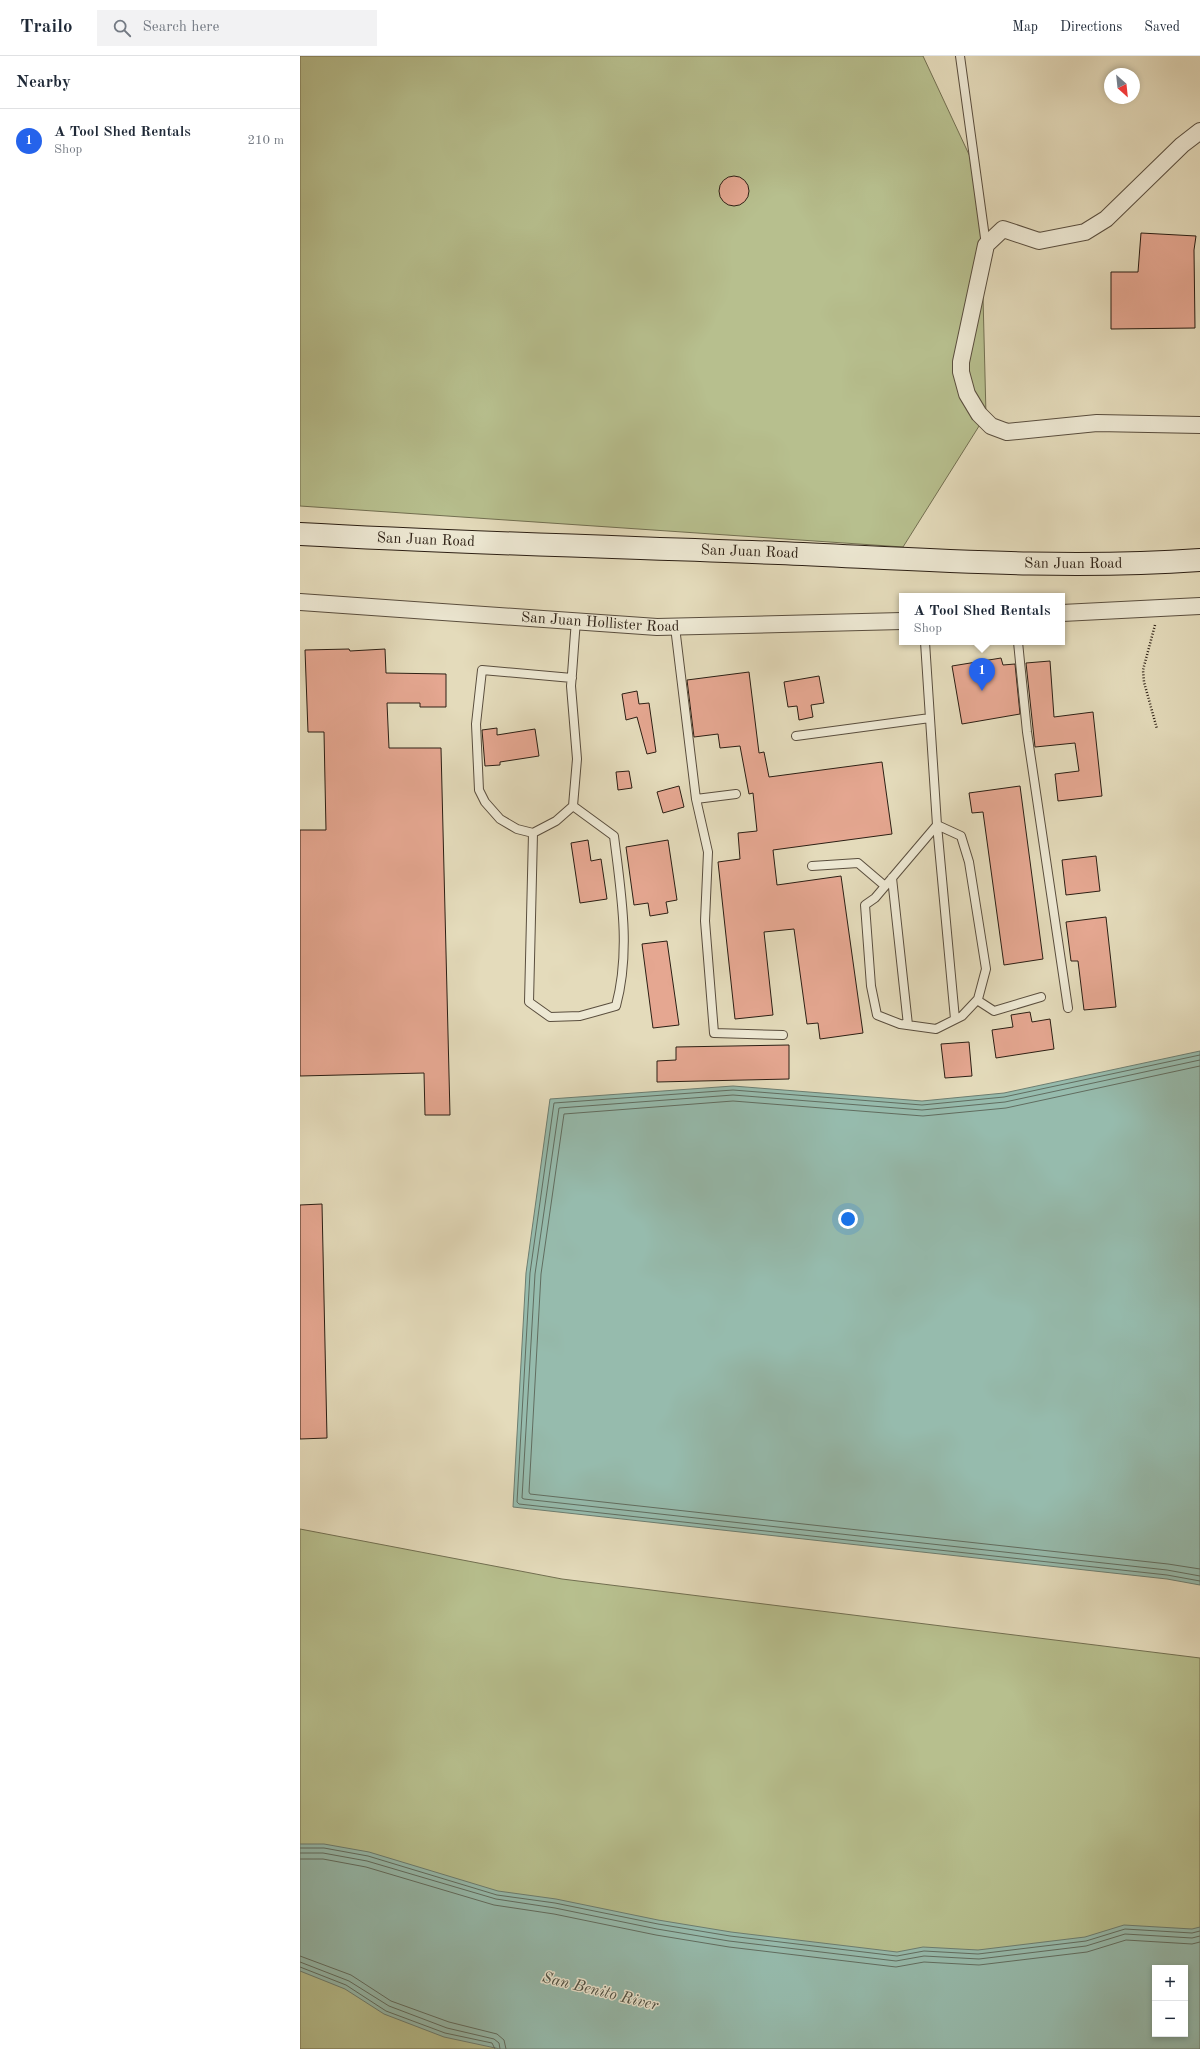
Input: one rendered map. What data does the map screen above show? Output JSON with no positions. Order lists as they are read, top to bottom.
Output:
{
  "streets": {
    "main road": ["San Juan Road"],
    "street": ["San Juan Hollister Road"]
  },
  "water": ["San Benito River"],
  "north": "bottom right",
  "page": {
    "header": "Trailo",
    "search": "Search here",
    "nav": ["Map", "Directions", "Saved"],
    "heading": "Nearby",
    "list": [
      {
        "mark": "1",
        "name": "A Tool Shed Rentals",
        "note": "Shop",
        "value": "210 m"
      }
    ],
    "popup": ["A Tool Shed Rentals", "Shop"],
    "pins": "1",
    "map_buttons": ["+", "−"]
  }
}
